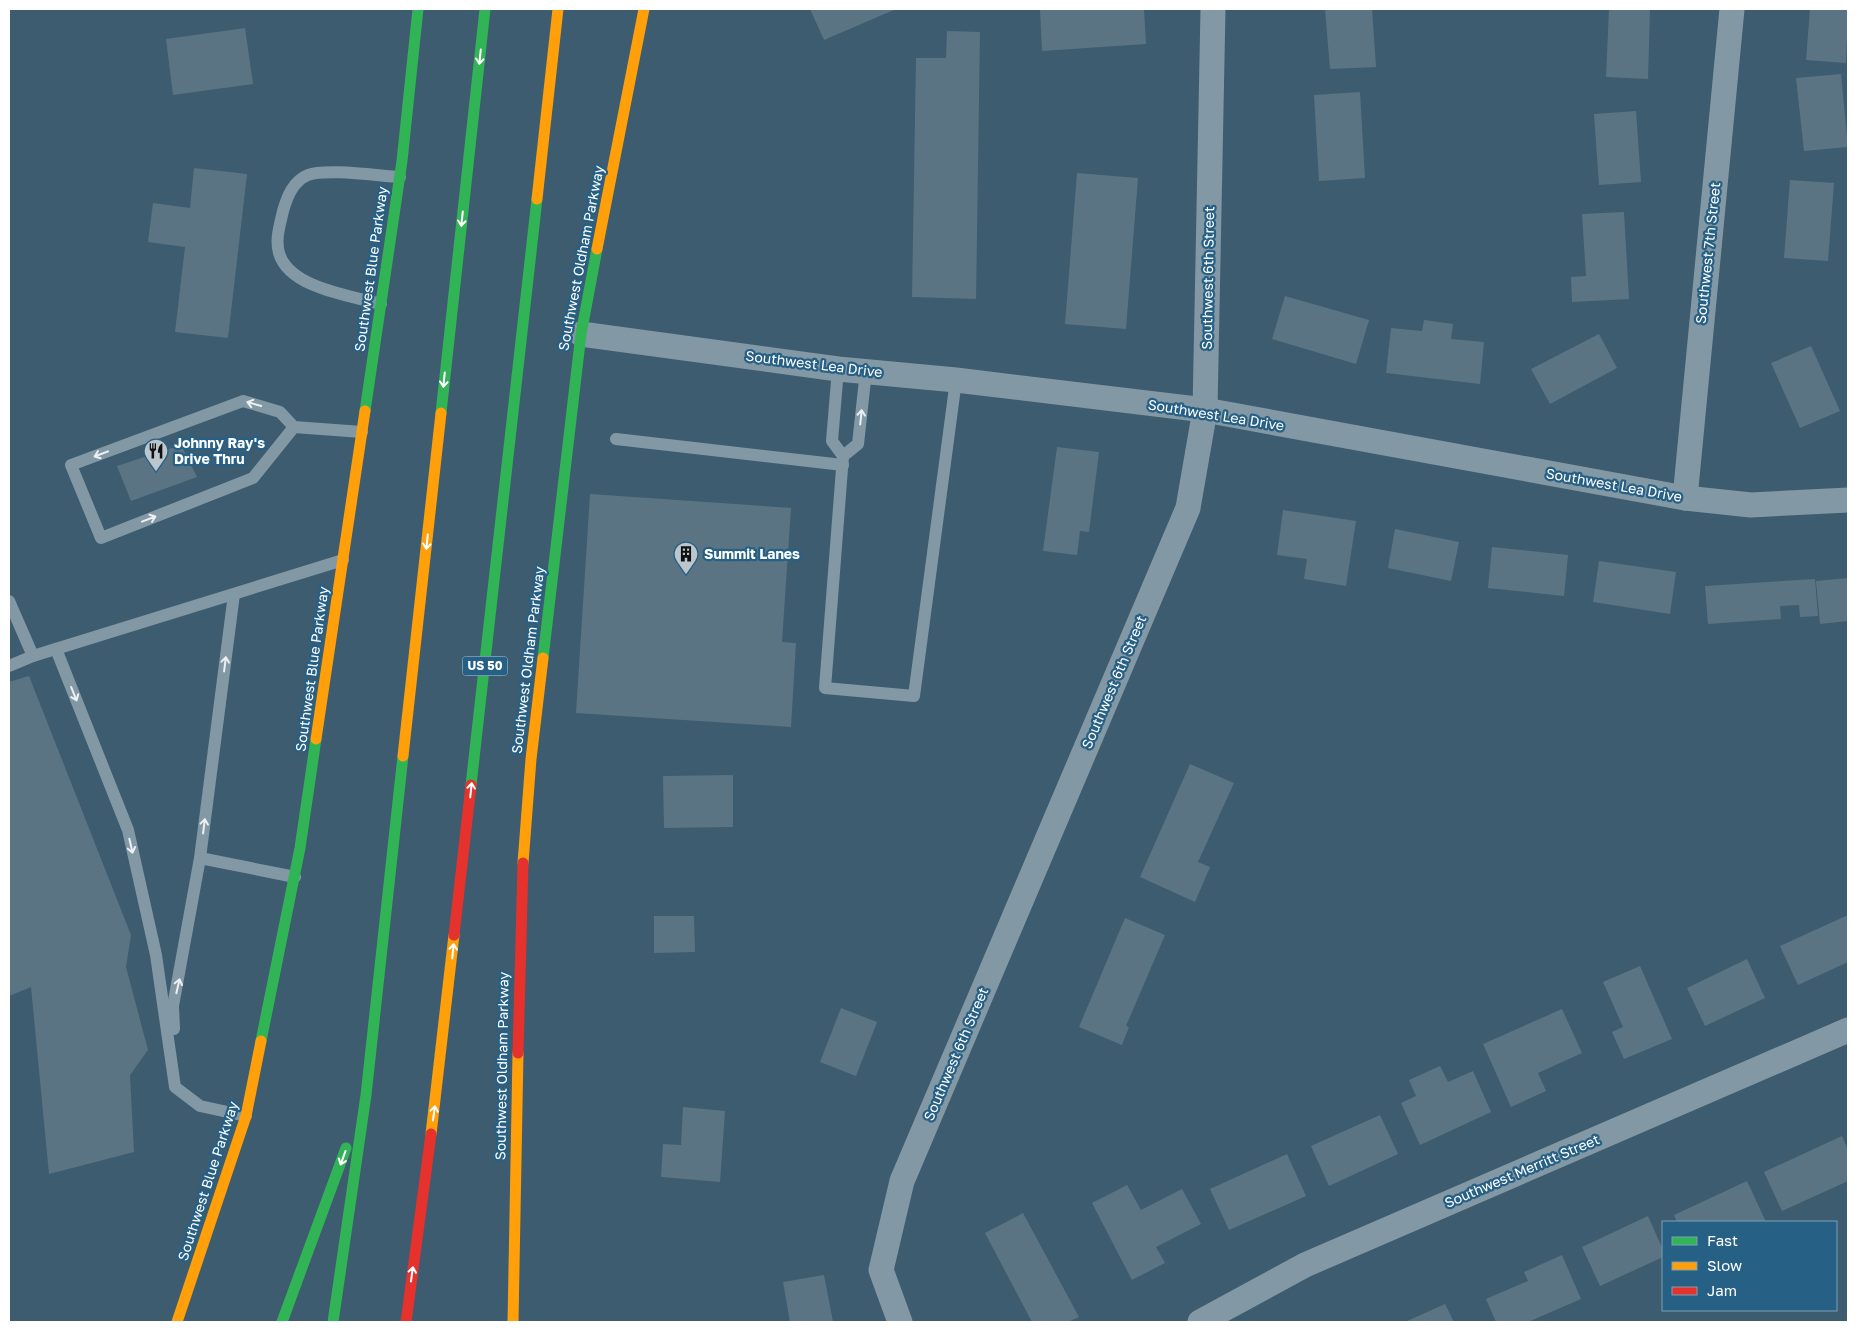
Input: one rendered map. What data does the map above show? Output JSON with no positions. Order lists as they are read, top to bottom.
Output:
{
  "streets": {
    "main road": ["Southwest Oldham Parkway", "Southwest Blue Parkway", "US 50"],
    "street": [
      "Southwest 7th Street",
      "Southwest 6th Street",
      "Southwest Lea Drive",
      "Southwest Merritt Street"
    ]
  },
  "crossings": [
    ["Southwest 7th Street", "Southwest Lea Drive"],
    ["Southwest Oldham Parkway", "Southwest Lea Drive"],
    ["Southwest 6th Street", "Southwest Lea Drive"]
  ],
  "places": {
    "restaurant": ["Johnny Ray's Drive Thru"],
    "building": ["Summit Lanes"]
  },
  "legend": ["Fast", "Slow", "Jam"]
}
